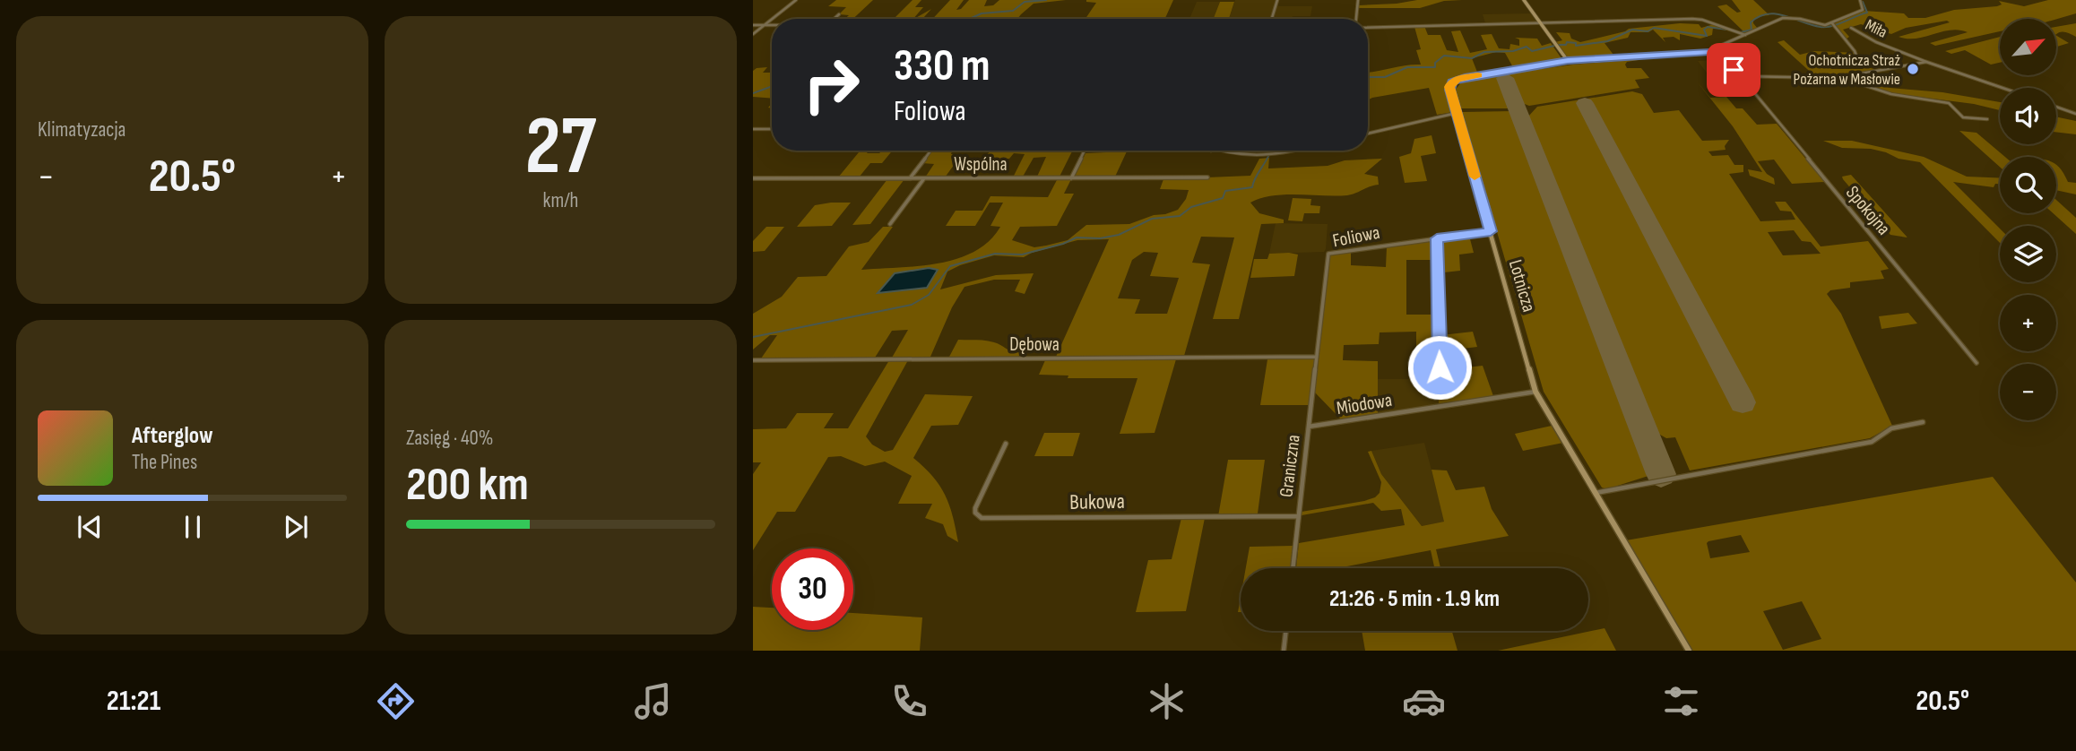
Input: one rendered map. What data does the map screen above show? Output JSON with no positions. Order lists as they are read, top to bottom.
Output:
{
  "streets": {
    "main road": ["Lotnicza"],
    "street": [
      "Miła",
      "Wspólna",
      "Spokojna",
      "Foliowa",
      "Dębowa",
      "Miodowa",
      "Graniczna",
      "Bukowa"
    ]
  },
  "crossings": [
    ["Foliowa", "Lotnicza"],
    ["Foliowa", "Dębowa"],
    ["Foliowa", "Graniczna"],
    ["Lotnicza", "Miodowa"],
    ["Dębowa", "Graniczna"],
    ["Miodowa", "Graniczna"],
    ["Graniczna", "Bukowa"]
  ],
  "places": ["Ochotnicza Straż Pożarna w Masłowie"],
  "north": "top right",
  "page": {
    "tile": [
      "Klimatyzacja",
      ["27", "km/h"],
      ["Zasięg · 40%", "200 km"]
    ],
    "map_buttons": ["+", "−"],
    "turn": ["330 m", "Foliowa"],
    "heat": ["−", "20.5°", "+"],
    "song": ["Afterglow", "The Pines"],
    "limit": "30",
    "trip": "21:26 · 5 min · 1.9 km",
    "tabs": ["21:21", "20.5°"]
  }
}
